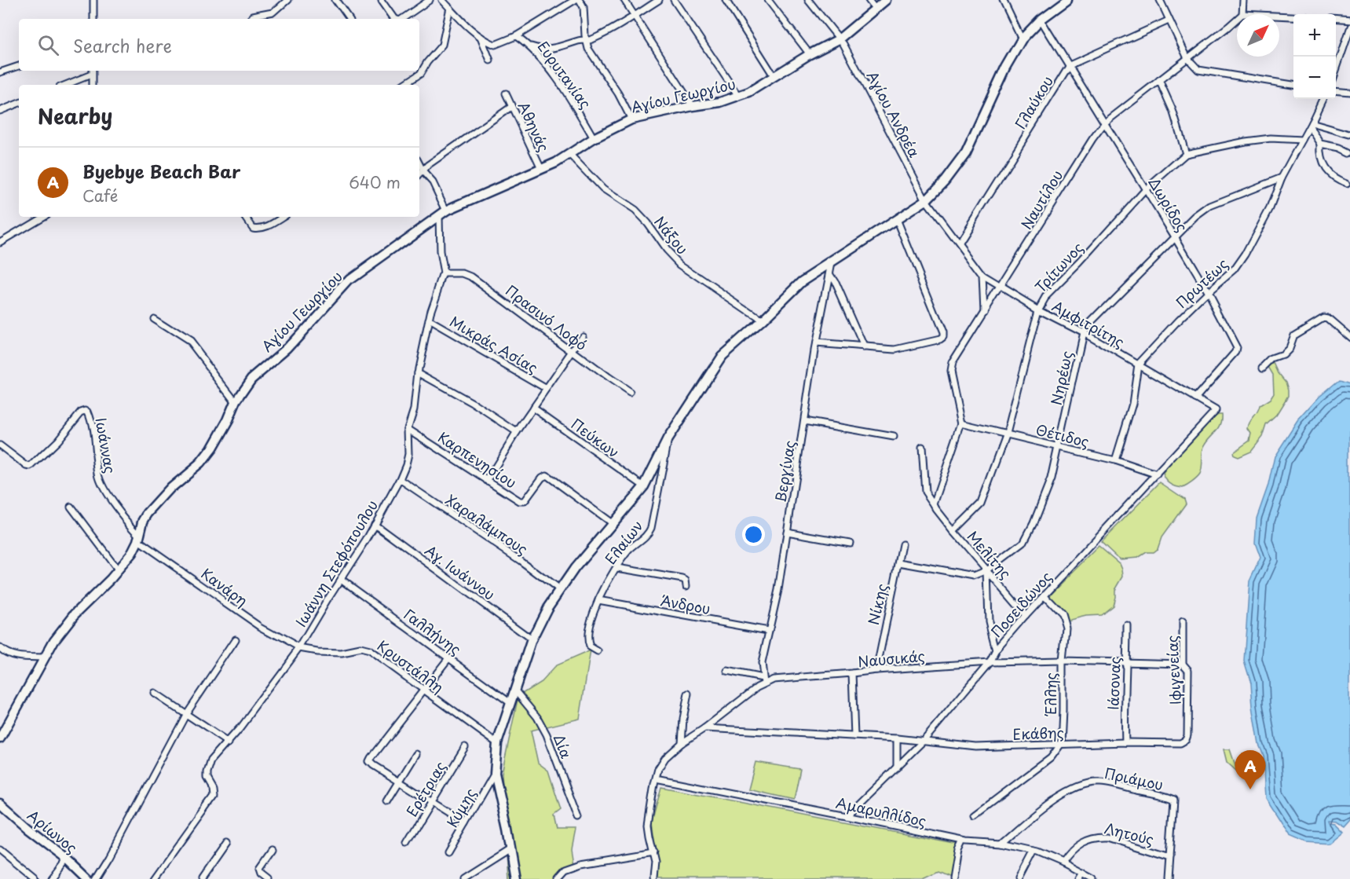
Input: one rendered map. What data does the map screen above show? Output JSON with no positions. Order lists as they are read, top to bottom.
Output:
{
  "streets": {
    "street": [
      "Ευρυτανίας",
      "Αγίου Γεωργίου",
      "Γλαύκου",
      "Αγίου Ανδρέα",
      "Αθηνάς",
      "Ναυτίλου",
      "Δωρίδος",
      "Νάξου",
      "Τρίτωνος",
      "Πρωτέως",
      "Πρασινό Λοφό",
      "Αμφιτρίτης",
      "Μικράς Ασίας",
      "Νηρέως",
      "Θέτιδος",
      "Πεύκων",
      "Ιωάννας",
      "Καρπενησίου",
      "Βεργίνας",
      "Χαραλάμπους",
      "Ελαίων",
      "Μελίτης",
      "Ιωάννη Στεφόπουλου",
      "Αγ. Ιωάννου",
      "Κανάρη",
      "Άνδρου",
      "Νίκης",
      "Ποσειδώνος",
      "Γαλλήνης",
      "Ναυσικάς",
      "Κρυστάλλη",
      "Ιφιγενείας",
      "Ιάσονας",
      "Έλλης",
      "Εκάβης",
      "Δία",
      "Πριάμου",
      "Ερέτριας",
      "Κύμης",
      "Αμαρυλλίδος",
      "Αρίωνος",
      "Λητούς"
    ]
  },
  "crossings": [
    ["Ευρυτανίας", "Αγίου Γεωργίου"],
    ["Αγίου Γεωργίου", "Αγίου Ανδρέα"],
    ["Αγίου Γεωργίου", "Αθηνάς"],
    ["Αγίου Γεωργίου", "Νάξου"],
    ["Αγίου Γεωργίου", "Ιωάννας"],
    ["Αγίου Γεωργίου", "Ιωάννη Στεφόπουλου"],
    ["Αγίου Γεωργίου", "Κανάρη"],
    ["Γλαύκου", "Δωρίδος"],
    ["Γλαύκου", "Αμφιτρίτης"],
    ["Αγίου Ανδρέα", "Αμφιτρίτης"],
    ["Ναυτίλου", "Δωρίδος"],
    ["Ναυτίλου", "Αμφιτρίτης"],
    ["Ναυτίλου", "Θέτιδος"],
    ["Ναυτίλου", "Μελίτης"],
    ["Δωρίδος", "Τρίτωνος"],
    ["Δωρίδος", "Πρωτέως"],
    ["Δωρίδος", "Αμφιτρίτης"],
    ["Δωρίδος", "Νηρέως"],
    ["Τρίτωνος", "Πρωτέως"],
    ["Τρίτωνος", "Αμφιτρίτης"],
    ["Τρίτωνος", "Θέτιδος"],
    ["Τρίτωνος", "Μελίτης"],
    ["Πρωτέως", "Αμφιτρίτης"],
    ["Πρωτέως", "Νηρέως"],
    ["Πρασινό Λοφό", "Ιωάννη Στεφόπουλου"],
    ["Αμφιτρίτης", "Νηρέως"],
    ["Αμφιτρίτης", "Ποσειδώνος"],
    ["Μικράς Ασίας", "Ιωάννη Στεφόπουλου"],
    ["Νηρέως", "Θέτιδος"],
    ["Νηρέως", "Μελίτης"],
    ["Νηρέως", "Νίκης"],
    ["Θέτιδος", "Ποσειδώνος"],
    ["Ιωάννας", "Κανάρη"],
    ["Καρπενησίου", "Ιωάννη Στεφόπουλου"],
    ["Βεργίνας", "Άνδρου"],
    ["Βεργίνας", "Ναυσικάς"],
    ["Χαραλάμπους", "Ιωάννη Στεφόπουλου"],
    ["Ελαίων", "Άνδρου"],
    ["Μελίτης", "Ποσειδώνος"],
    ["Ιωάννη Στεφόπουλου", "Αγ. Ιωάννου"],
    ["Ιωάννη Στεφόπουλου", "Κανάρη"],
    ["Ιωάννη Στεφόπουλου", "Γαλλήνης"],
    ["Ιωάννη Στεφόπουλου", "Κρυστάλλη"],
    ["Κανάρη", "Κρυστάλλη"],
    ["Νίκης", "Ναυσικάς"],
    ["Ποσειδώνος", "Ναυσικάς"],
    ["Ποσειδώνος", "Έλλης"],
    ["Ποσειδώνος", "Εκάβης"],
    ["Ποσειδώνος", "Αμαρυλλίδος"],
    ["Ναυσικάς", "Ιφιγενείας"],
    ["Ναυσικάς", "Ιάσονας"],
    ["Ναυσικάς", "Έλλης"],
    ["Ναυσικάς", "Εκάβης"],
    ["Ιφιγενείας", "Εκάβης"],
    ["Ιάσονας", "Εκάβης"],
    ["Έλλης", "Εκάβης"],
    ["Πριάμου", "Αμαρυλλίδος"],
    ["Πριάμου", "Λητούς"],
    ["Αμαρυλλίδος", "Λητούς"]
  ],
  "north": "top right",
  "page": {
    "map_buttons": ["+", "−"],
    "search": "Search here",
    "heading": "Nearby",
    "list": [
      {
        "mark": "A",
        "name": "Byebye Beach Bar",
        "note": "Café",
        "value": "640 m"
      }
    ],
    "pins": "A"
  }
}
